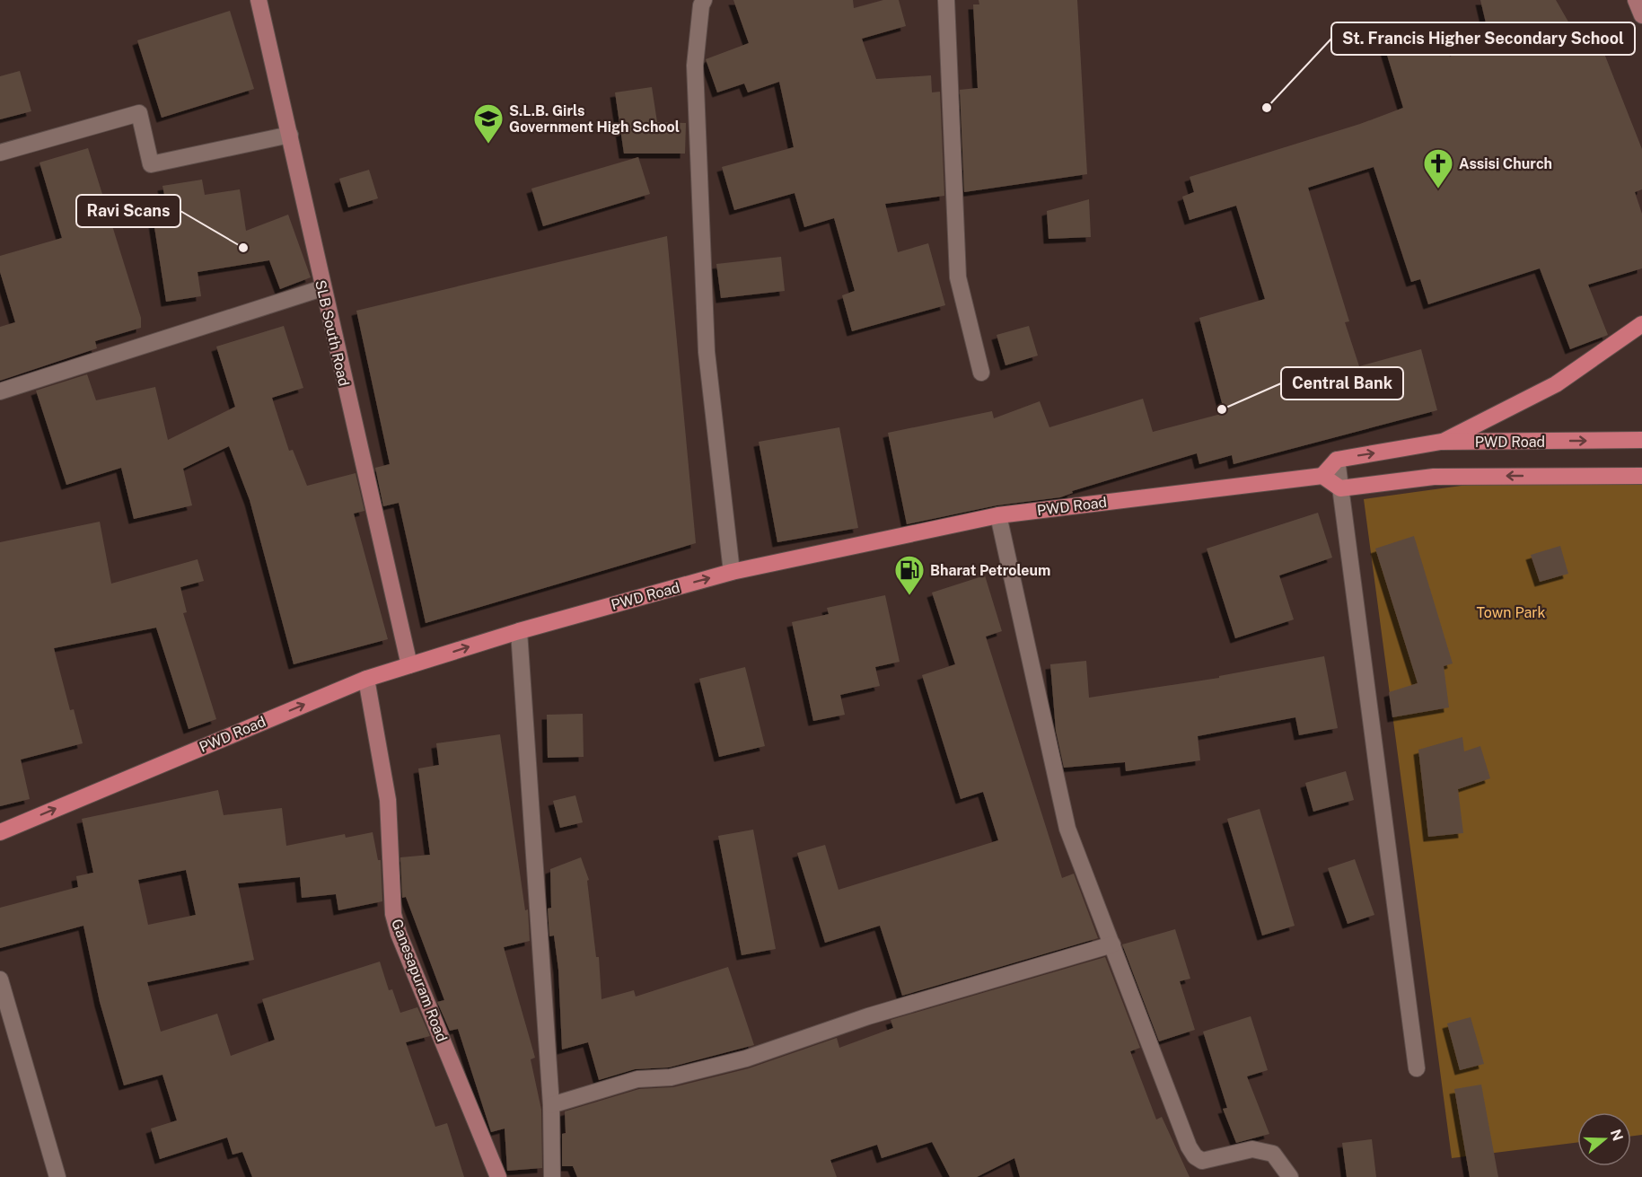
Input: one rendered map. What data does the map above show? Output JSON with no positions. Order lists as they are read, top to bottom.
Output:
{
  "streets": {
    "main road": ["PWD Road"],
    "street": ["SLB South Road", "Ganesapuram Road"]
  },
  "crossings": [
    ["SLB South Road", "PWD Road"],
    ["PWD Road", "Ganesapuram Road"]
  ],
  "parks": ["Town Park"],
  "places": {
    "other": ["St. Francis Higher Secondary School", "Ravi Scans", "Central Bank"],
    "school or university": ["S.L.B. Girls Government High School"],
    "church": ["Assisi Church"],
    "fuel station": ["Bharat Petroleum"]
  },
  "north": "right"
}
